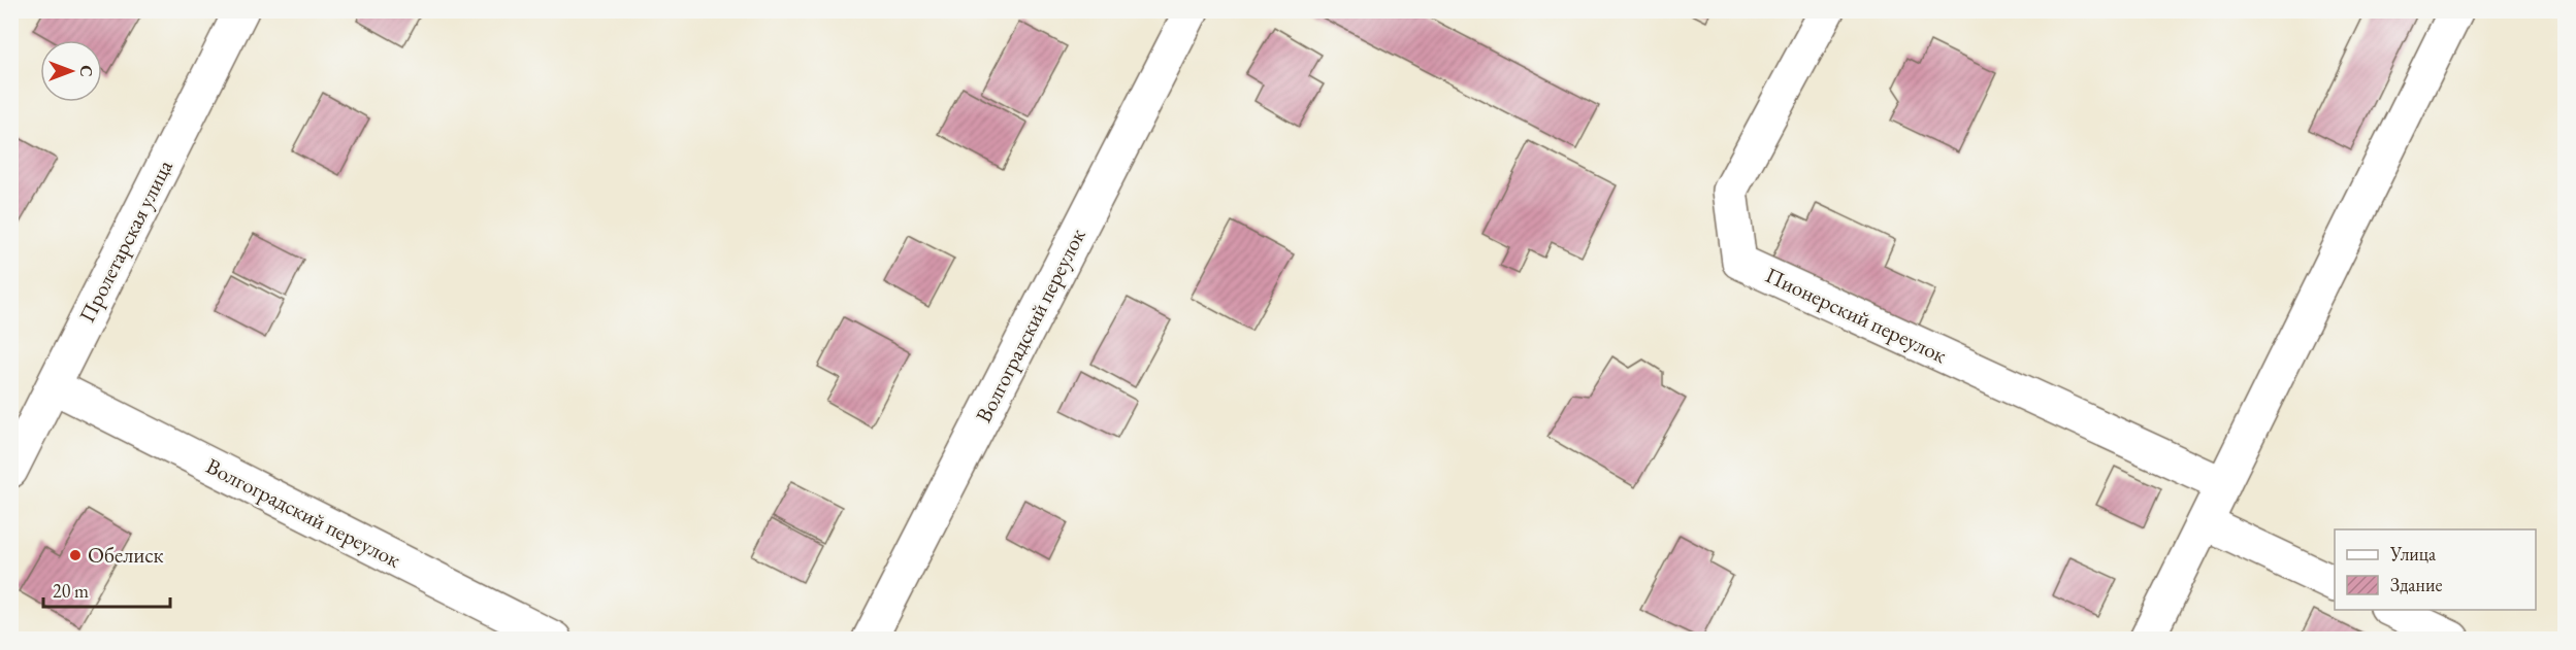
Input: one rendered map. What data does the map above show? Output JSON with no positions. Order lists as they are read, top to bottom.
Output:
{
  "streets": {
    "street": ["Пролетарская улица", "Пионерский переулок", "Волгоградский переулок"]
  },
  "crossings": [
    ["Пролетарская улица", "Волгоградский переулок"]
  ],
  "places": ["Обелиск"],
  "legend": ["Улица", "Здание"],
  "scale_bar": "20 m",
  "north": "right"
}
